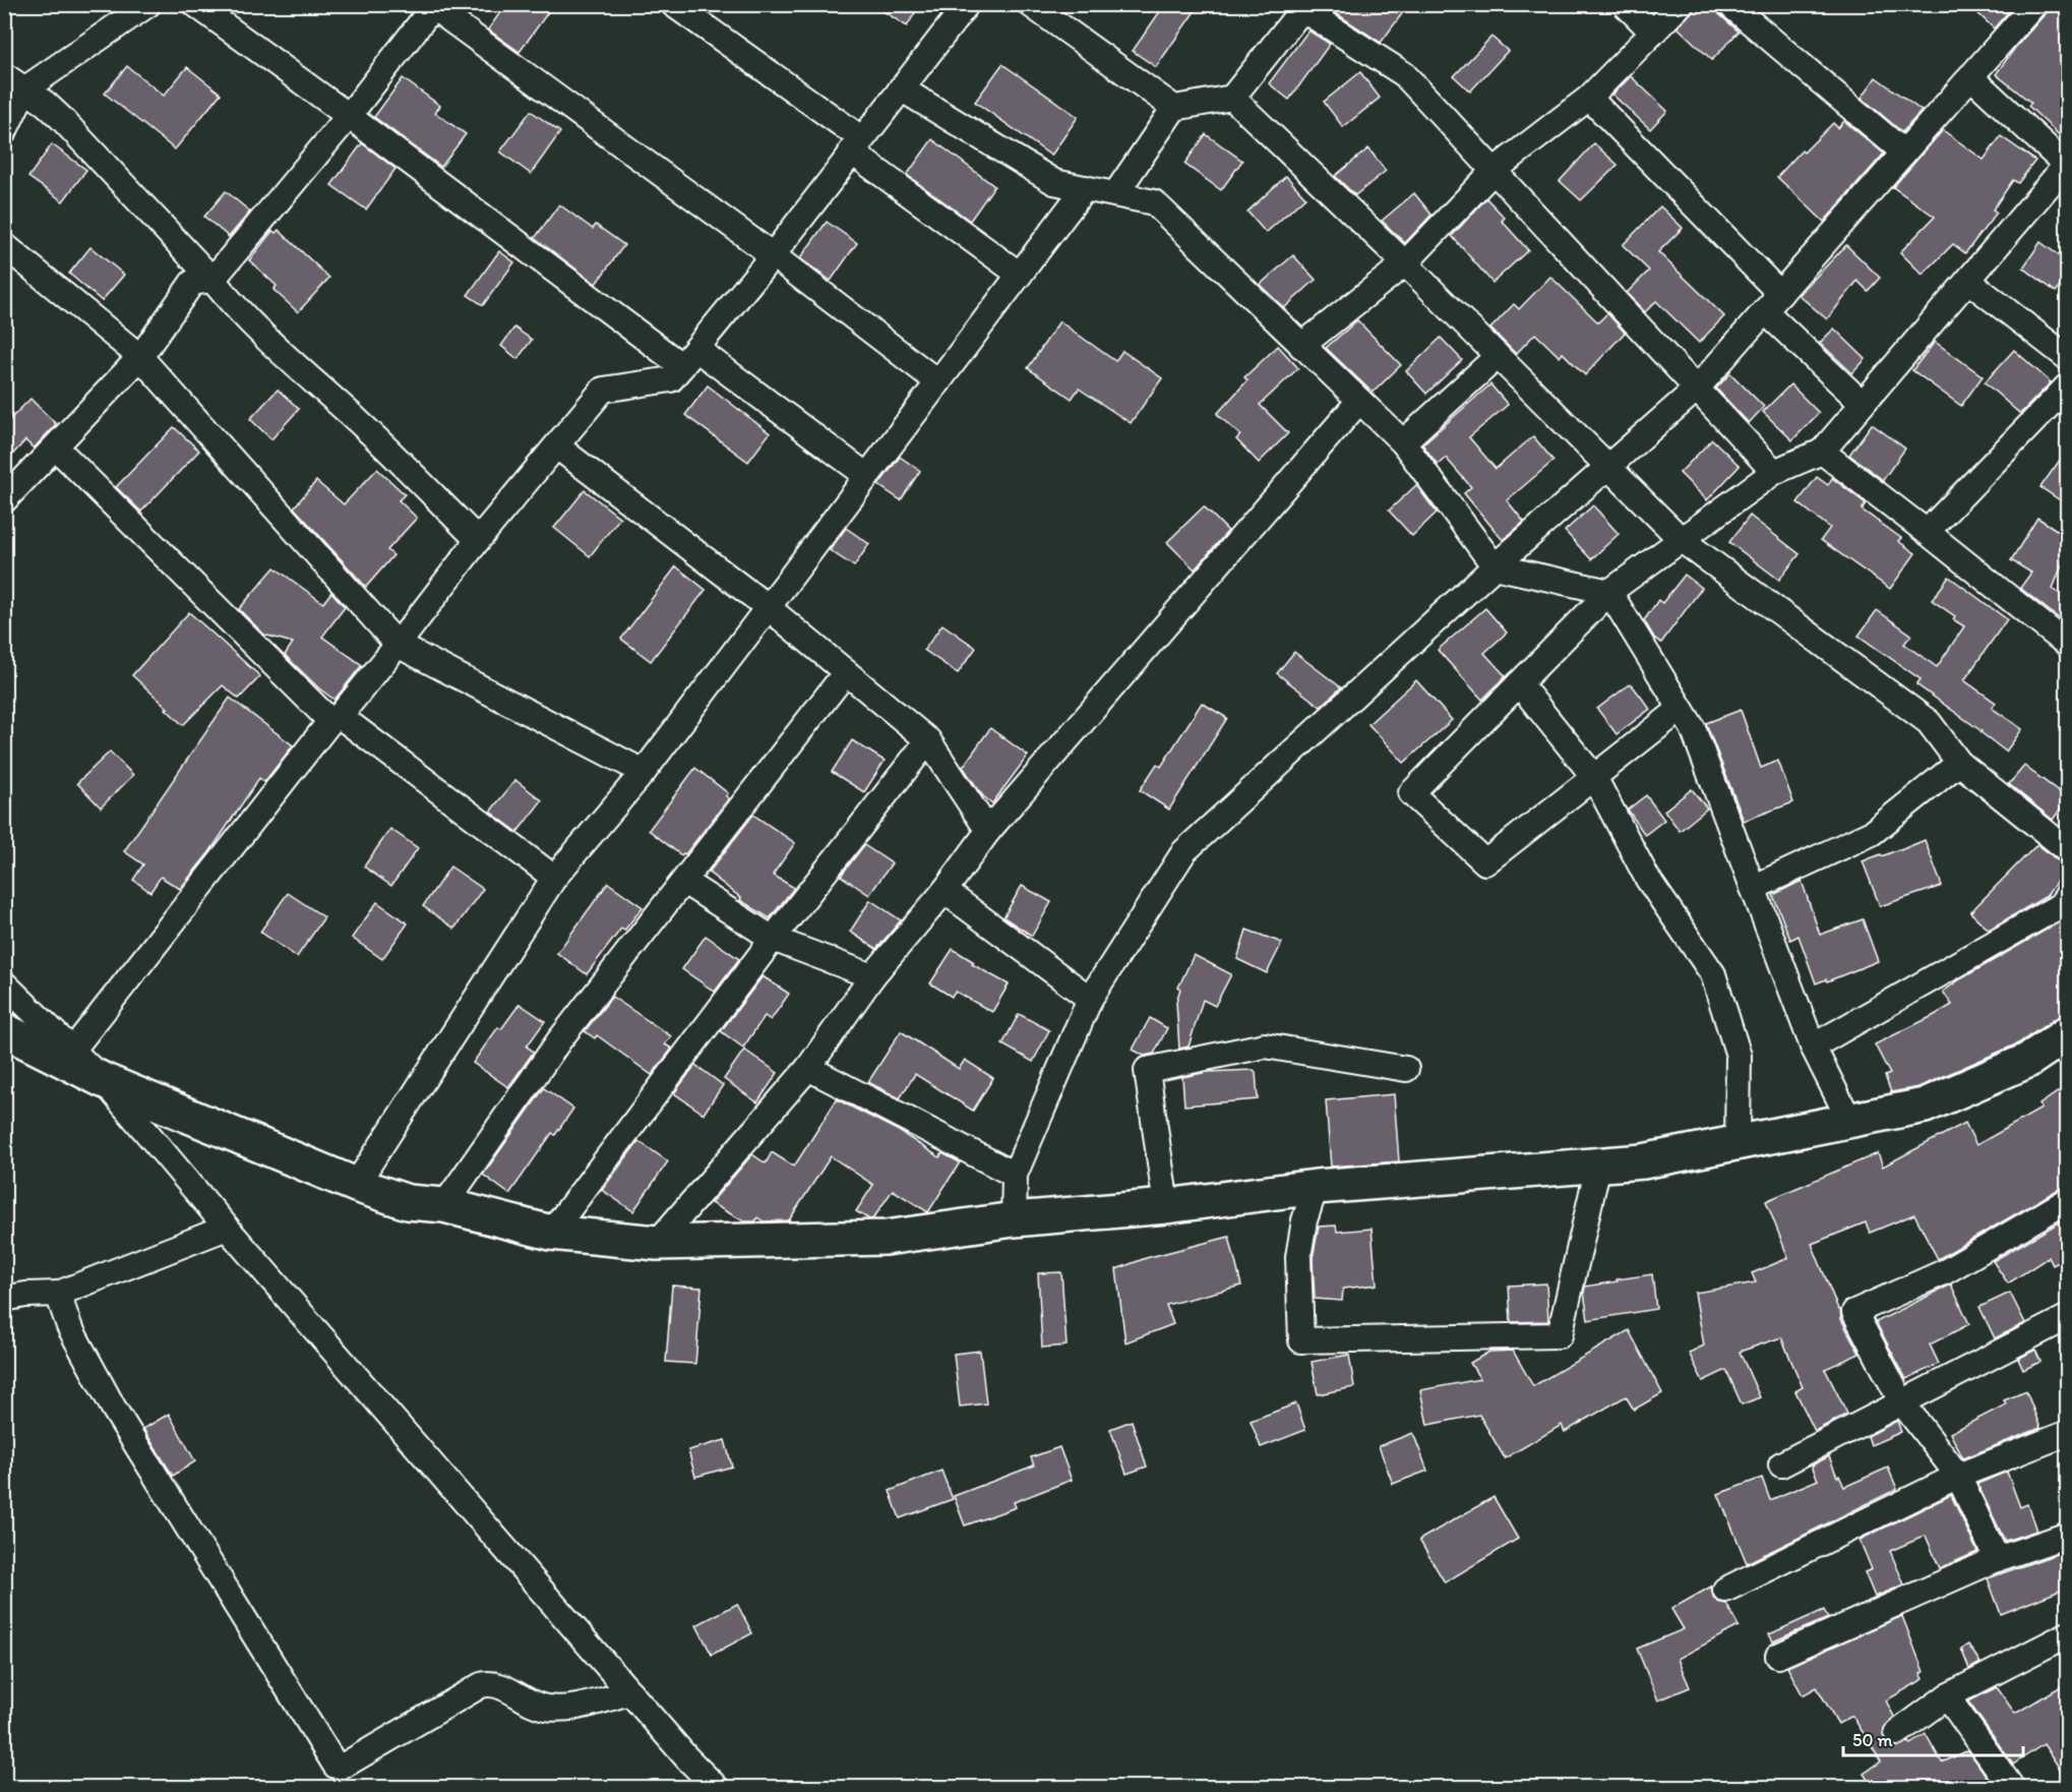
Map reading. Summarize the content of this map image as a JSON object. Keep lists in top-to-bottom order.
{
  "scale_bar": "50 m"
}
